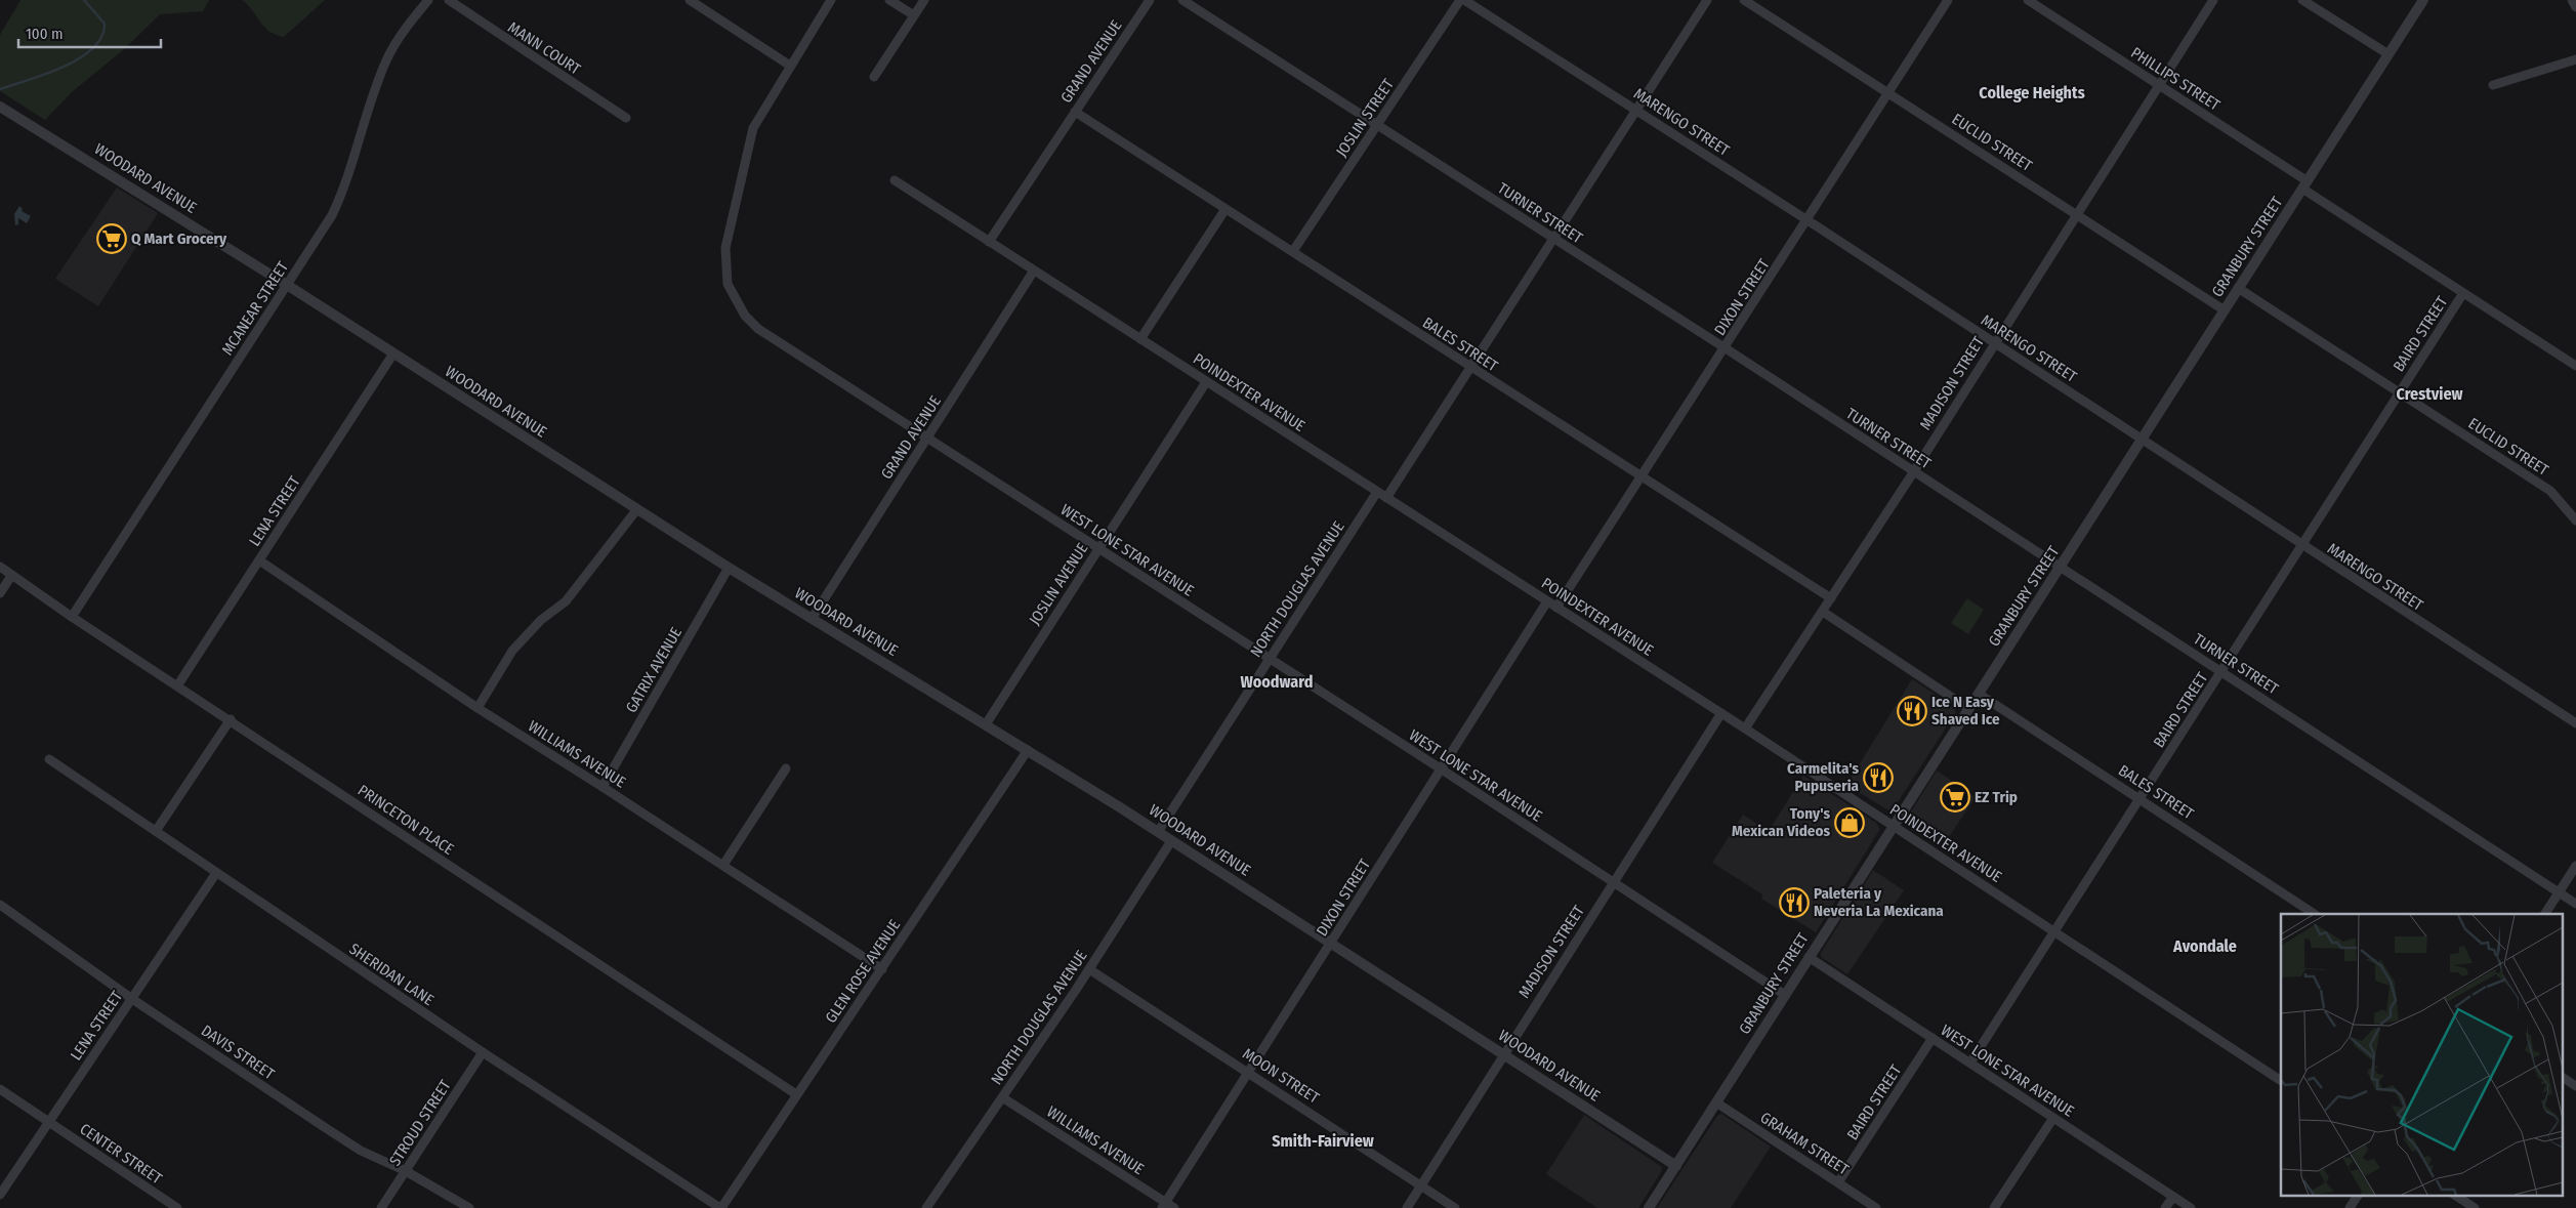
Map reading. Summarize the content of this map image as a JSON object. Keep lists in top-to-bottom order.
{
  "streets": {
    "street": [
      "MANN COURT",
      "GRAND AVENUE",
      "PHILLIPS STREET",
      "JOSLIN STREET",
      "MARENGO STREET",
      "EUCLID STREET",
      "WOODARD AVENUE",
      "TURNER STREET",
      "GRANBURY STREET",
      "DIXON STREET",
      "MCANEAR STREET",
      "BAIRD STREET",
      "BALES STREET",
      "MADISON STREET",
      "POINDEXTER AVENUE",
      "LENA STREET",
      "WEST LONE STAR AVENUE",
      "JOSLIN AVENUE",
      "NORTH DOUGLAS AVENUE",
      "GATRIX AVENUE",
      "WILLIAMS AVENUE",
      "PRINCETON PLACE",
      "GLEN ROSE AVENUE",
      "SHERIDAN LANE",
      "DAVIS STREET",
      "MOON STREET",
      "STROUD STREET",
      "GRAHAM STREET",
      "CENTER STREET"
    ]
  },
  "crossings": [
    ["GRAND AVENUE", "WOODARD AVENUE"],
    ["GRAND AVENUE", "BALES STREET"],
    ["GRAND AVENUE", "POINDEXTER AVENUE"],
    ["GRAND AVENUE", "WEST LONE STAR AVENUE"],
    ["PHILLIPS STREET", "GRANBURY STREET"],
    ["PHILLIPS STREET", "BAIRD STREET"],
    ["PHILLIPS STREET", "MADISON STREET"],
    ["JOSLIN STREET", "TURNER STREET"],
    ["JOSLIN STREET", "BALES STREET"],
    ["MARENGO STREET", "GRANBURY STREET"],
    ["MARENGO STREET", "DIXON STREET"],
    ["MARENGO STREET", "BAIRD STREET"],
    ["MARENGO STREET", "MADISON STREET"],
    ["EUCLID STREET", "GRANBURY STREET"],
    ["EUCLID STREET", "DIXON STREET"],
    ["EUCLID STREET", "BAIRD STREET"],
    ["EUCLID STREET", "MADISON STREET"],
    ["WOODARD AVENUE", "GRANBURY STREET"],
    ["WOODARD AVENUE", "DIXON STREET"],
    ["WOODARD AVENUE", "MCANEAR STREET"],
    ["WOODARD AVENUE", "MADISON STREET"],
    ["WOODARD AVENUE", "LENA STREET"],
    ["WOODARD AVENUE", "JOSLIN AVENUE"],
    ["WOODARD AVENUE", "NORTH DOUGLAS AVENUE"],
    ["WOODARD AVENUE", "GATRIX AVENUE"],
    ["WOODARD AVENUE", "GLEN ROSE AVENUE"],
    ["TURNER STREET", "GRANBURY STREET"],
    ["TURNER STREET", "DIXON STREET"],
    ["TURNER STREET", "BAIRD STREET"],
    ["TURNER STREET", "MADISON STREET"],
    ["GRANBURY STREET", "BALES STREET"],
    ["GRANBURY STREET", "POINDEXTER AVENUE"],
    ["GRANBURY STREET", "WEST LONE STAR AVENUE"],
    ["GRANBURY STREET", "GRAHAM STREET"],
    ["DIXON STREET", "BALES STREET"],
    ["DIXON STREET", "POINDEXTER AVENUE"],
    ["DIXON STREET", "WEST LONE STAR AVENUE"],
    ["DIXON STREET", "WILLIAMS AVENUE"],
    ["DIXON STREET", "MOON STREET"],
    ["MCANEAR STREET", "PRINCETON PLACE"],
    ["BAIRD STREET", "BALES STREET"],
    ["BAIRD STREET", "POINDEXTER AVENUE"],
    ["BAIRD STREET", "WEST LONE STAR AVENUE"],
    ["BAIRD STREET", "GRAHAM STREET"],
    ["BALES STREET", "MADISON STREET"],
    ["MADISON STREET", "POINDEXTER AVENUE"],
    ["MADISON STREET", "WEST LONE STAR AVENUE"],
    ["MADISON STREET", "MOON STREET"],
    ["POINDEXTER AVENUE", "JOSLIN AVENUE"],
    ["POINDEXTER AVENUE", "NORTH DOUGLAS AVENUE"],
    ["LENA STREET", "WILLIAMS AVENUE"],
    ["LENA STREET", "PRINCETON PLACE"],
    ["LENA STREET", "SHERIDAN LANE"],
    ["LENA STREET", "DAVIS STREET"],
    ["LENA STREET", "CENTER STREET"],
    ["WEST LONE STAR AVENUE", "JOSLIN AVENUE"],
    ["WEST LONE STAR AVENUE", "NORTH DOUGLAS AVENUE"],
    ["NORTH DOUGLAS AVENUE", "WILLIAMS AVENUE"],
    ["NORTH DOUGLAS AVENUE", "MOON STREET"],
    ["GATRIX AVENUE", "WILLIAMS AVENUE"],
    ["WILLIAMS AVENUE", "GLEN ROSE AVENUE"],
    ["PRINCETON PLACE", "GLEN ROSE AVENUE"],
    ["GLEN ROSE AVENUE", "SHERIDAN LANE"],
    ["SHERIDAN LANE", "STROUD STREET"],
    ["DAVIS STREET", "STROUD STREET"]
  ],
  "districts": [
    "College Heights",
    "Crestview",
    "Woodward",
    "Avondale",
    "Smith-Fairview"
  ],
  "places": {
    "supermarket": ["Q Mart Grocery", "EZ Trip"],
    "restaurant": ["Ice N Easy Shaved Ice", "Carmelita's Pupuseria", "Paleteria y Neveria La Mexicana"],
    "shop": ["Tony's Mexican Videos"]
  },
  "scale_bar": "100 m"
}
